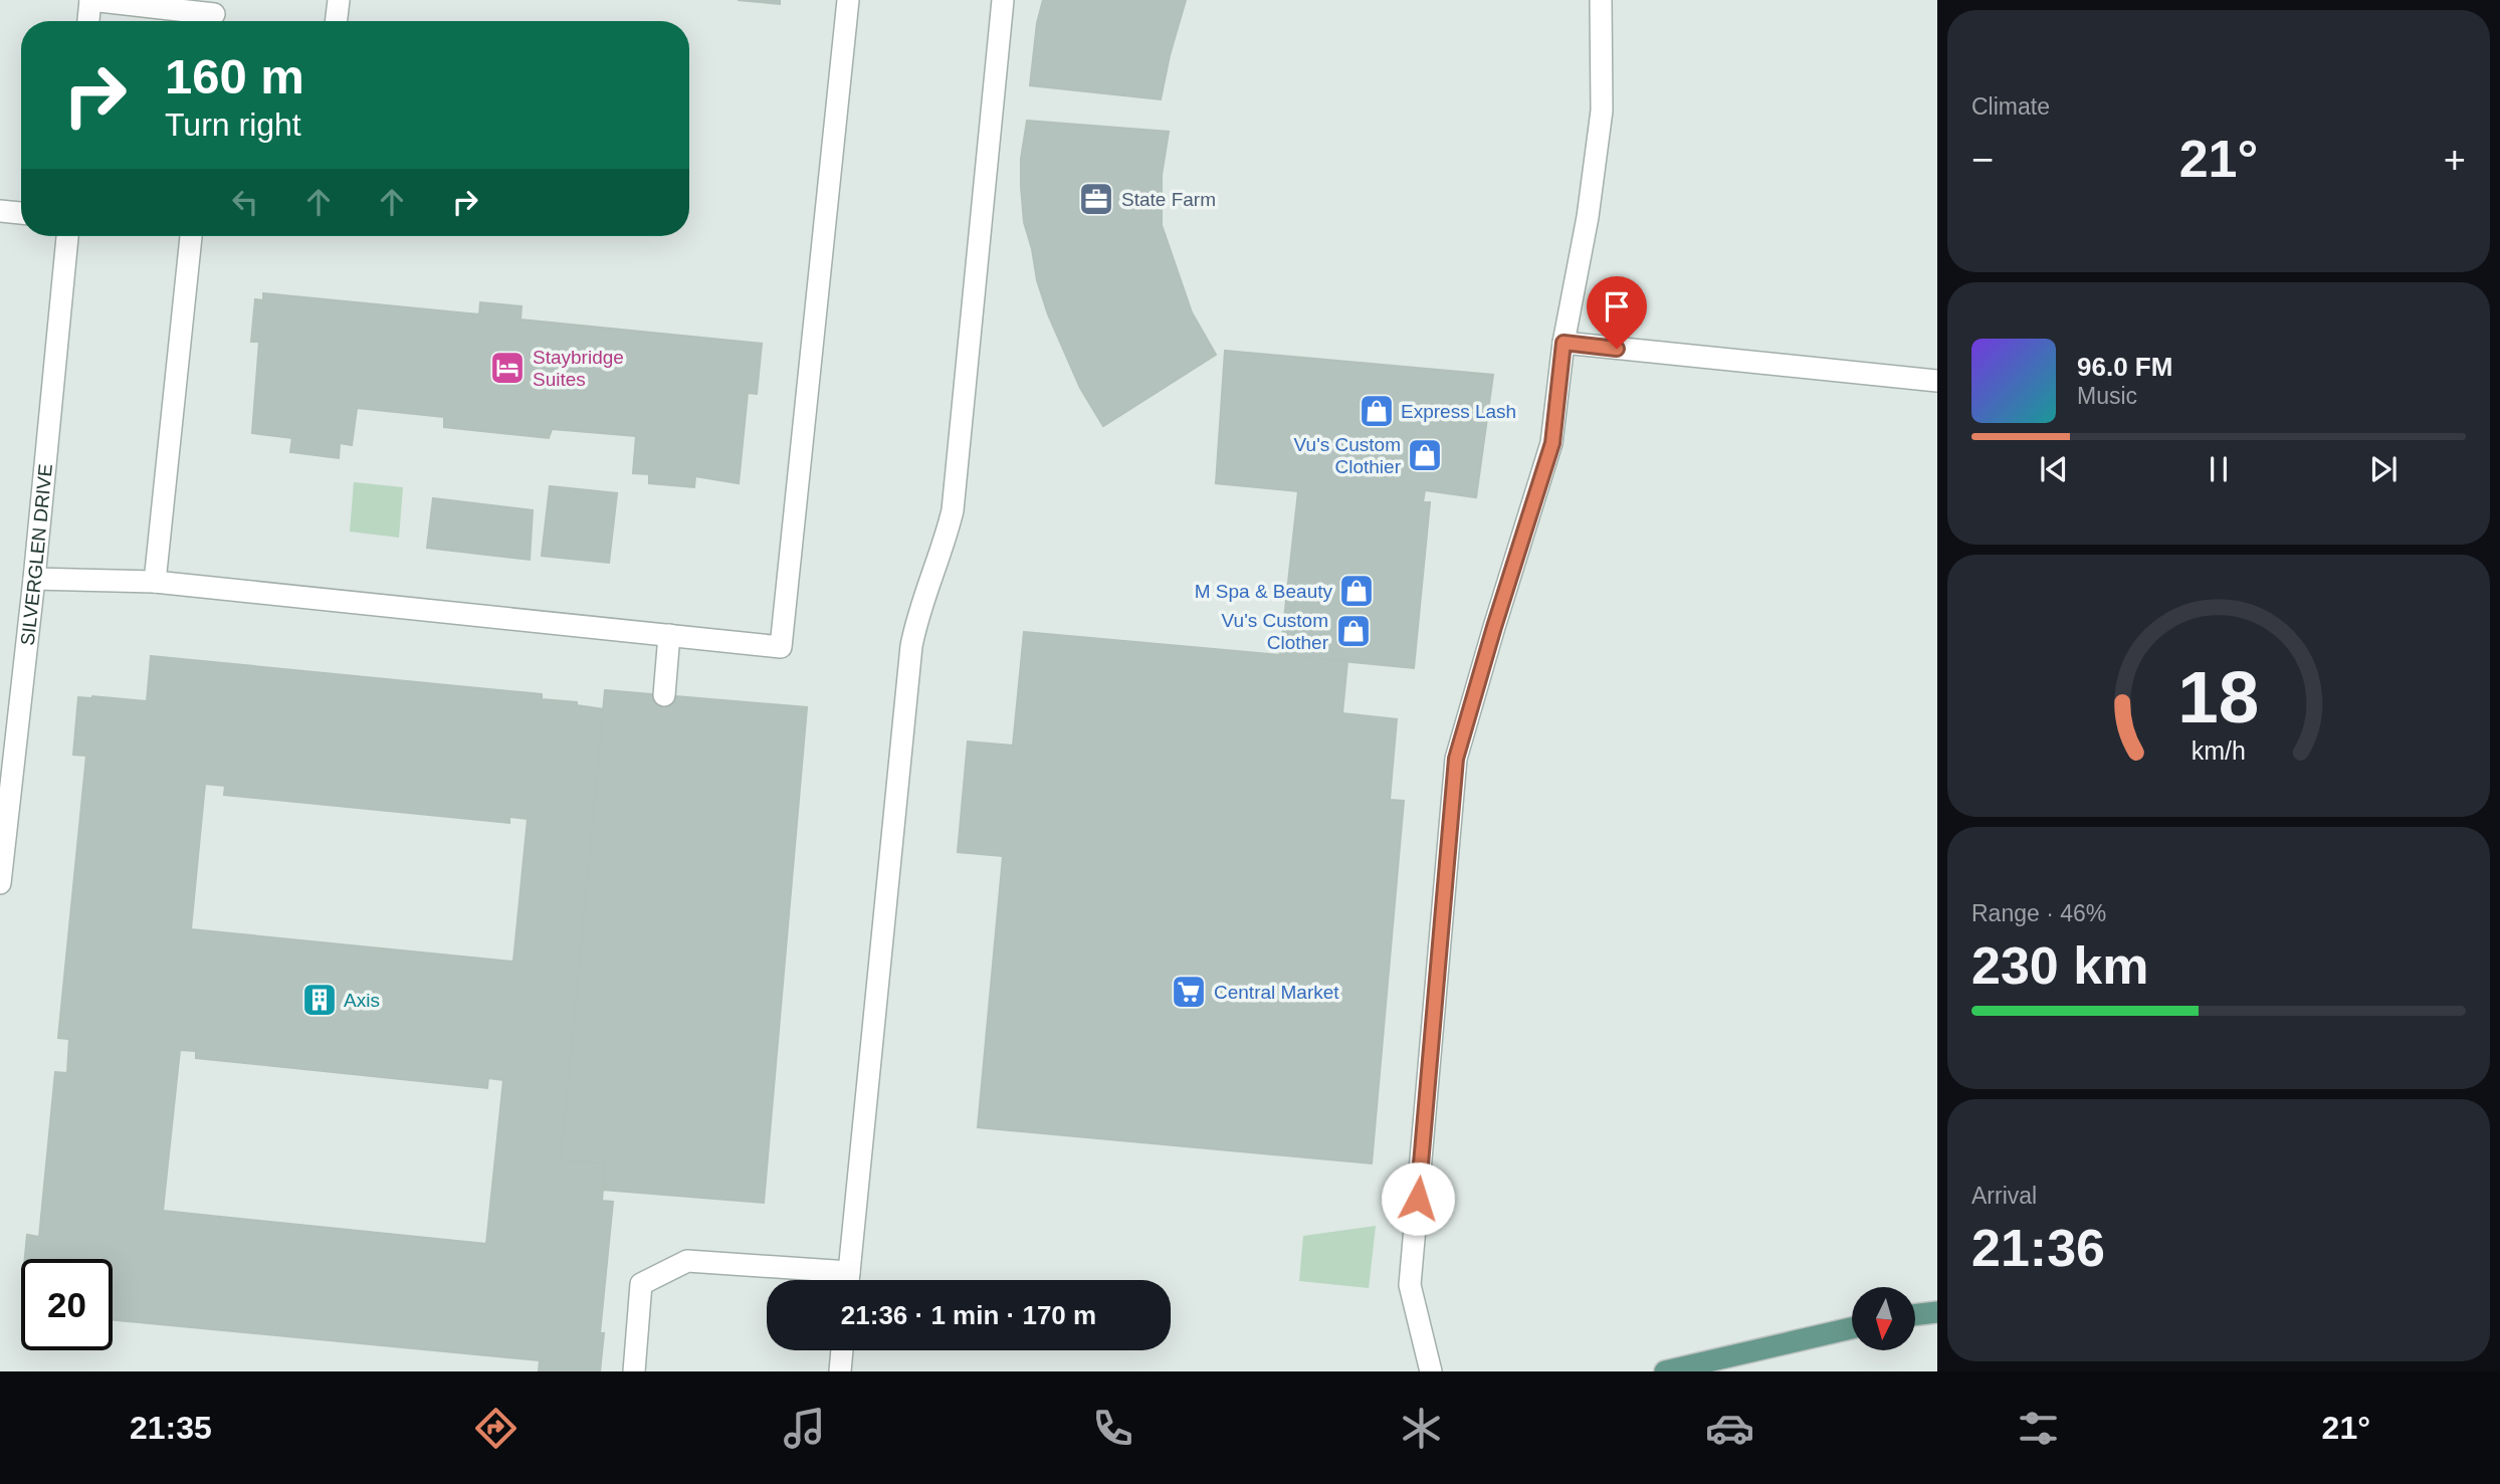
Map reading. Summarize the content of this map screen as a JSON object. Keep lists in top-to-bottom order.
{
  "streets": {
    "street": ["SILVERGLEN DRIVE"]
  },
  "places": {
    "office": ["State Farm"],
    "hotel": ["Staybridge Suites"],
    "shop": [
      "Express Lash",
      "Vu's Custom Clothier",
      "M Spa & Beauty",
      "Vu's Custom Clother"
    ],
    "supermarket": ["Central Market"],
    "building": ["Axis"]
  },
  "north": "bottom",
  "page": {
    "tile": [
      "Climate",
      ["Range · 46%", "230 km"],
      ["Arrival", "21:36"]
    ],
    "turn": ["160 m", "Turn right"],
    "heat": ["−", "21°", "+"],
    "song": ["96.0 FM", "Music"],
    "limit": "20",
    "trip": "21:36 · 1 min · 170 m",
    "tabs": ["21:35", "21°"],
    "gauge": ["18", "km/h"]
  }
}
